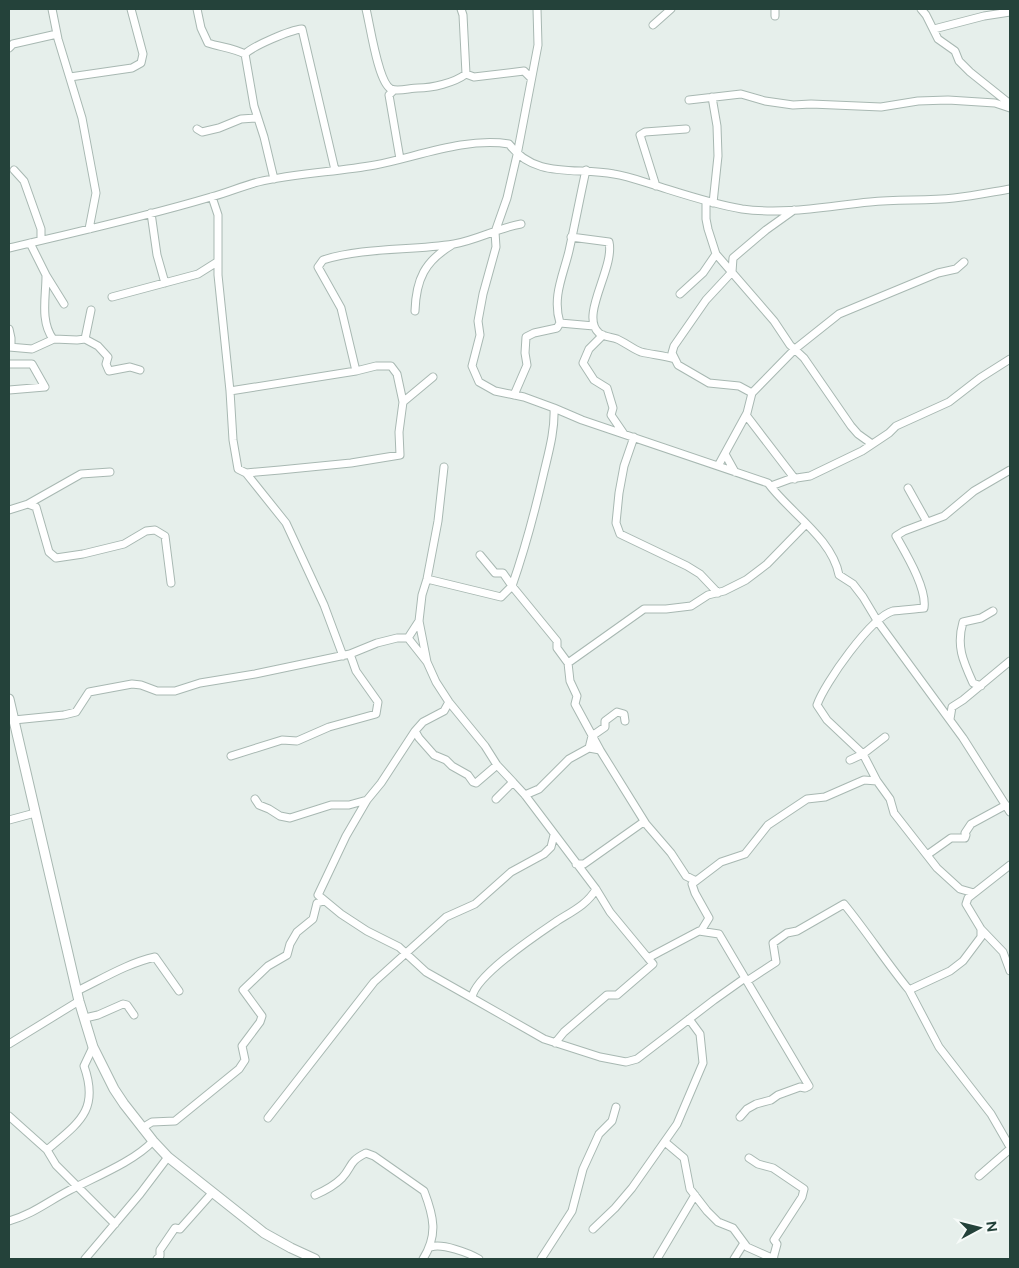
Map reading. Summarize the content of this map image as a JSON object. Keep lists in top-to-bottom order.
{
  "north": "right"
}
